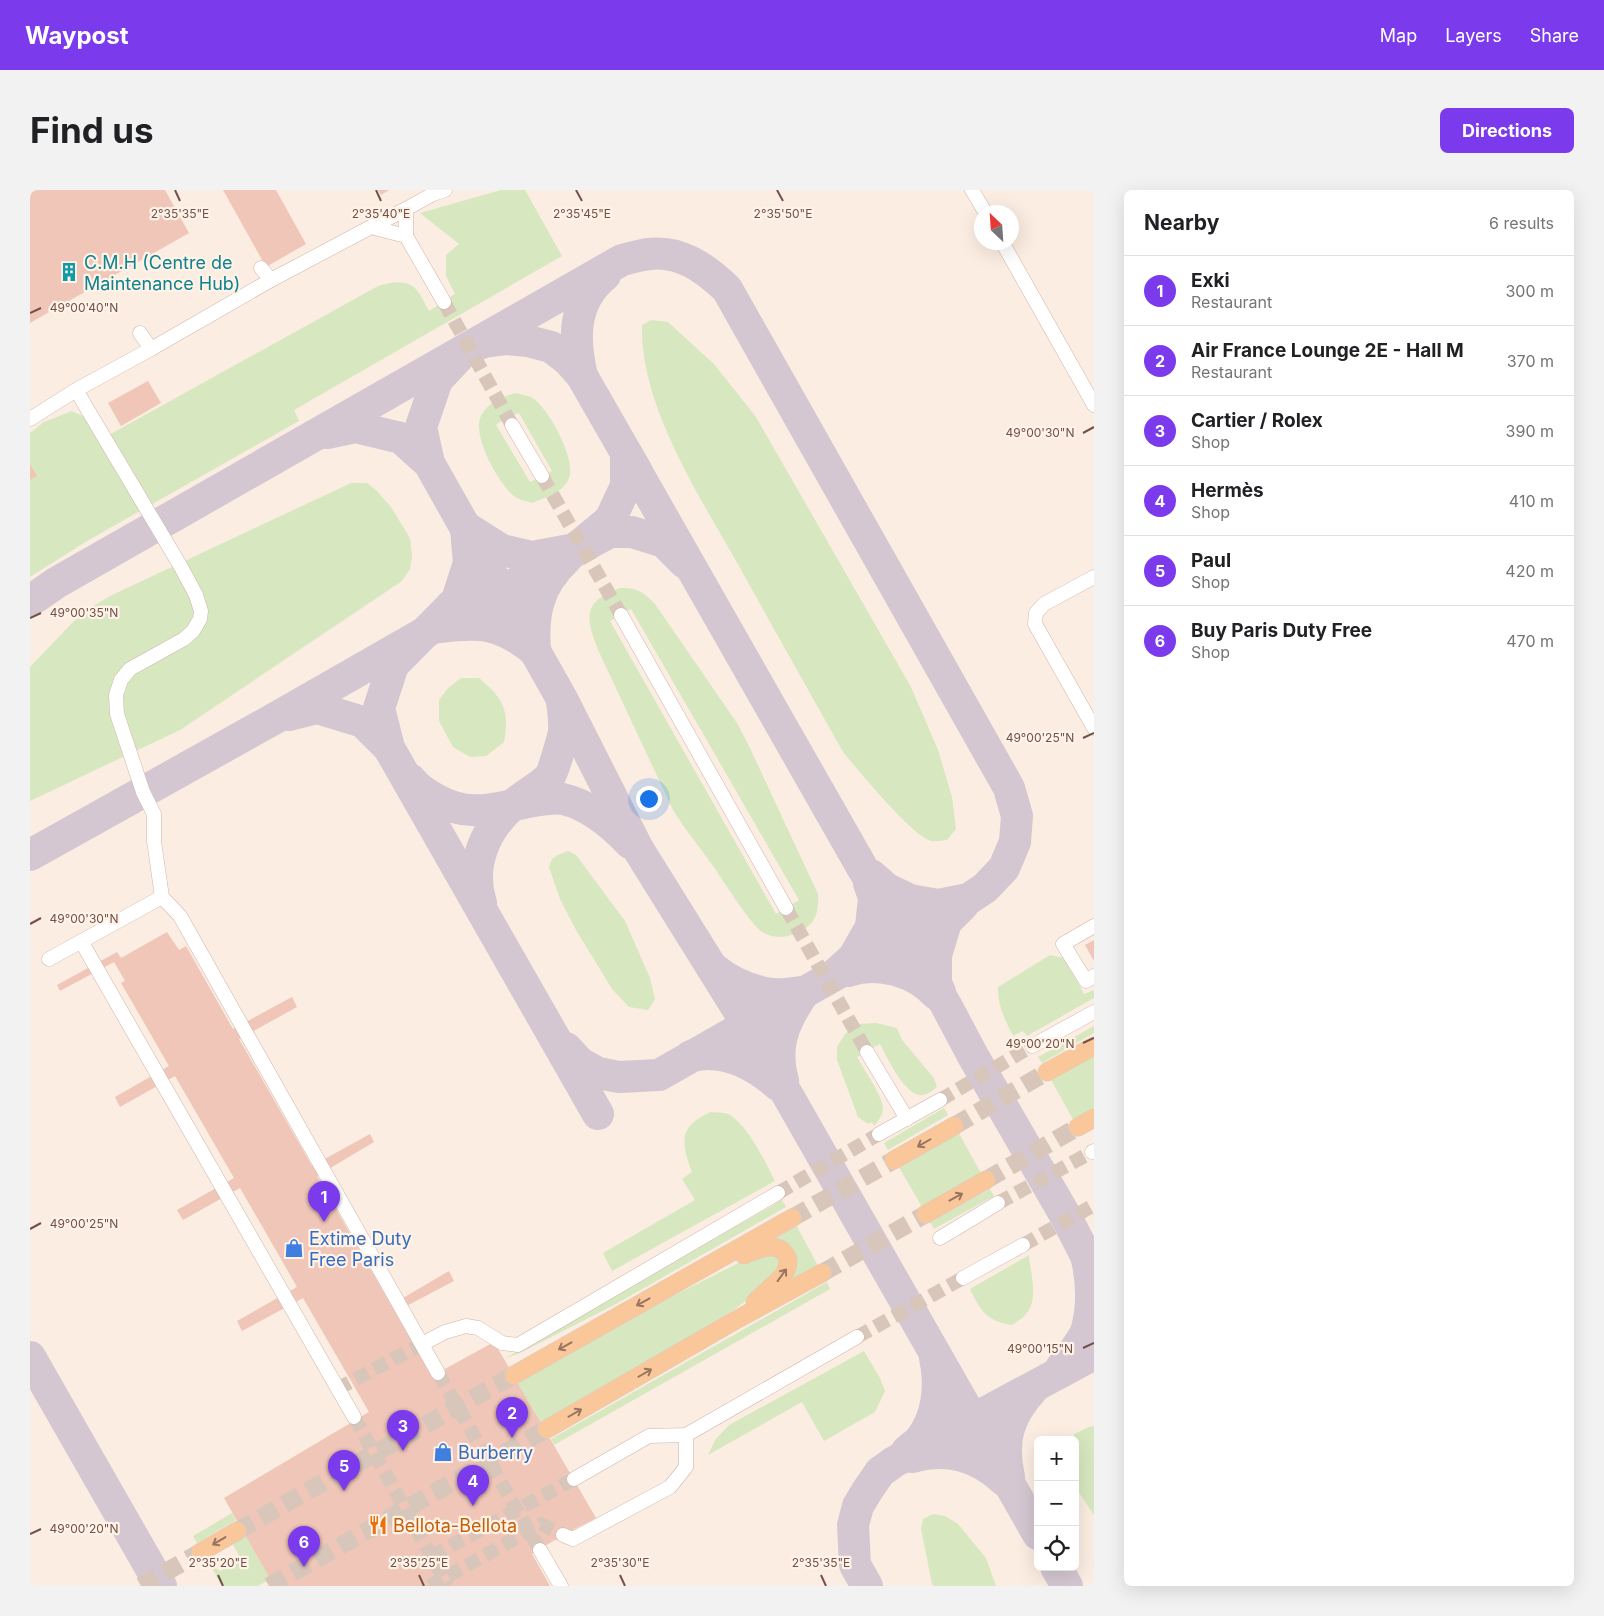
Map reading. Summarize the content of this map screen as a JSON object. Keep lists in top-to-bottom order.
{
  "places": {
    "building": ["C.M.H (Centre de Maintenance Hub)"],
    "shop": ["Extime Duty Free Paris", "Burberry"],
    "restaurant": ["Bellota-Bellota"]
  },
  "north": "top left",
  "page": {
    "header": "Waypost",
    "nav": ["Map", "Layers", "Share"],
    "buttons": "Directions",
    "title": "Find us",
    "heading": ["Nearby", "6 results"],
    "list": [
      {
        "mark": "1",
        "name": "Exki",
        "note": "Restaurant",
        "value": "300 m"
      },
      {
        "mark": "2",
        "name": "Air France Lounge 2E - Hall M",
        "note": "Restaurant",
        "value": "370 m"
      },
      {
        "mark": "3",
        "name": "Cartier / Rolex",
        "note": "Shop",
        "value": "390 m"
      },
      {
        "mark": "4",
        "name": "Hermès",
        "note": "Shop",
        "value": "410 m"
      },
      {
        "mark": "5",
        "name": "Paul",
        "note": "Shop",
        "value": "420 m"
      },
      {
        "mark": "6",
        "name": "Buy Paris Duty Free",
        "note": "Shop",
        "value": "470 m"
      }
    ],
    "pins": [
      "1",
      "2",
      "3",
      "5",
      "4",
      "6"
    ],
    "map_buttons": ["+", "−"]
  },
  "coordinates": [
    "2°35'35\"E",
    "2°35'40\"E",
    "2°35'45\"E",
    "2°35'50\"E",
    "49°00'40\"N",
    "49°00'30\"N",
    "49°00'35\"N",
    "49°00'25\"N",
    "49°00'20\"N",
    "49°00'15\"N",
    "2°35'20\"E",
    "2°35'25\"E",
    "2°35'30\"E"
  ]
}
